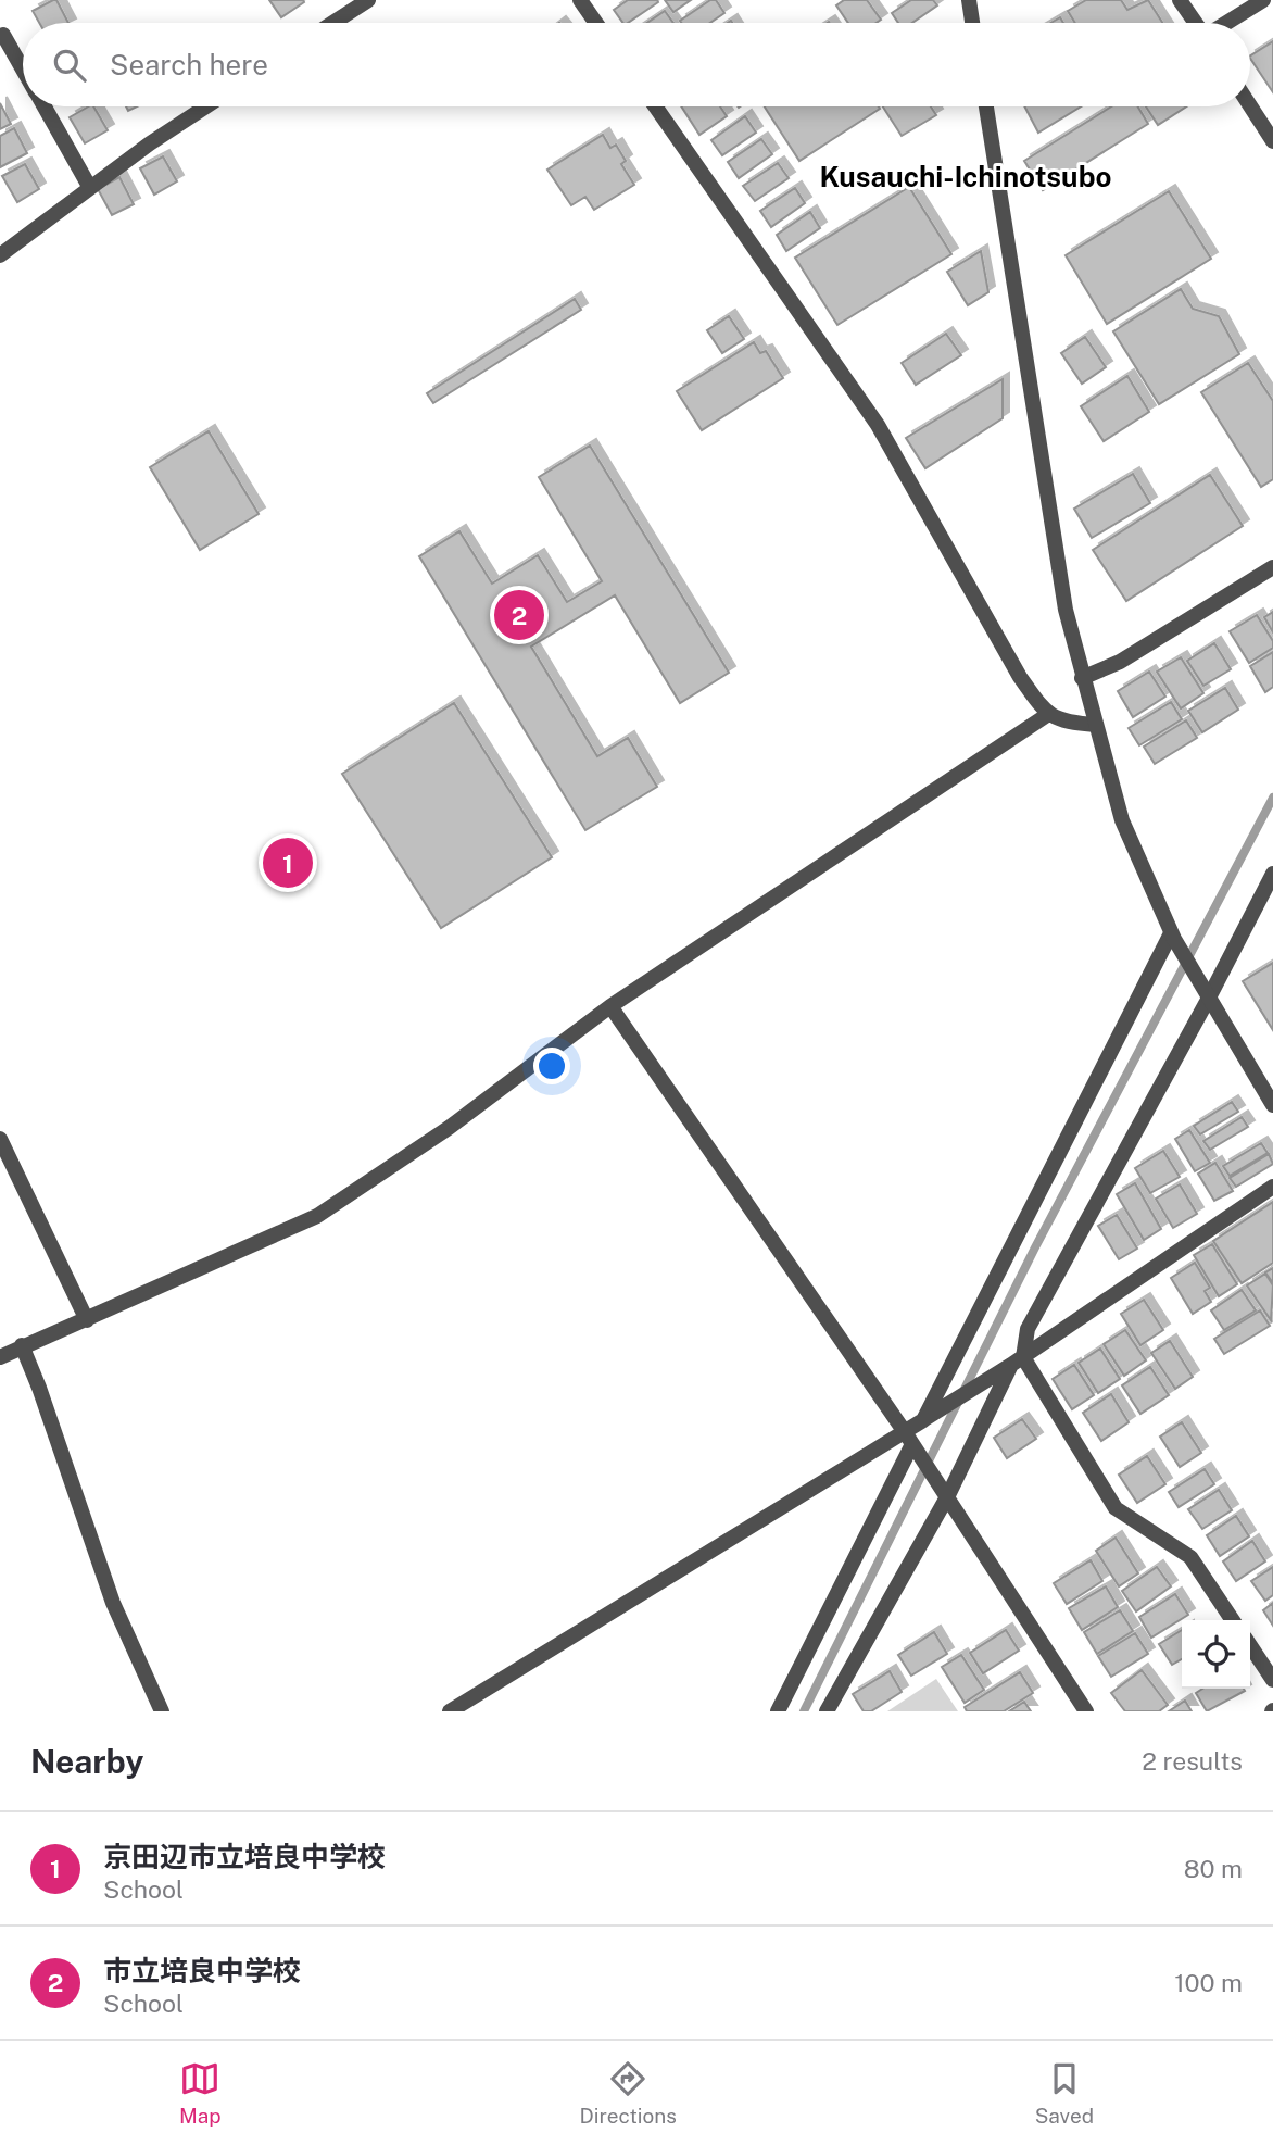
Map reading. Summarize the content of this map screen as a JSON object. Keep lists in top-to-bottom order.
{
  "districts": ["Kusauchi-Ichinotsubo"],
  "page": {
    "search": "Search here",
    "pins": ["2", "1"],
    "heading": ["Nearby", "2 results"],
    "list": [
      {
        "mark": "1",
        "name": "京田辺市立培良中学校",
        "note": "School",
        "value": "80 m"
      },
      {
        "mark": "2",
        "name": "市立培良中学校",
        "note": "School",
        "value": "100 m"
      }
    ],
    "nav": ["Map", "Directions", "Saved"]
  }
}
